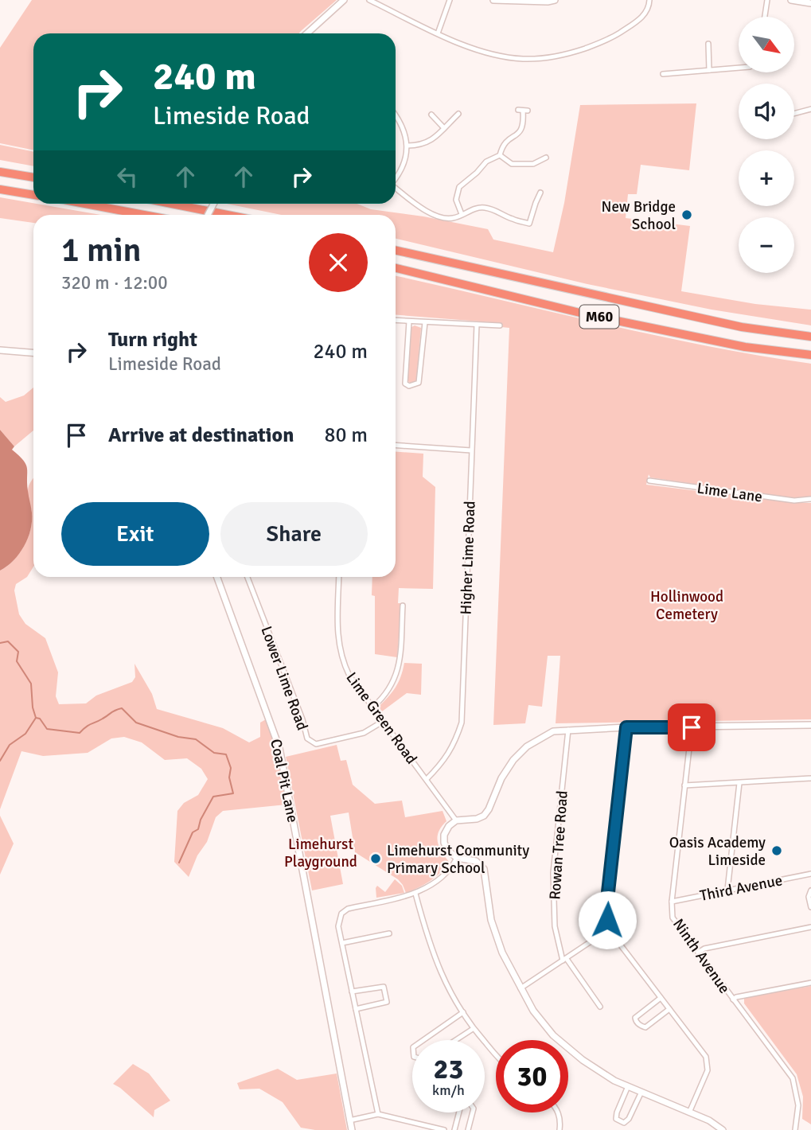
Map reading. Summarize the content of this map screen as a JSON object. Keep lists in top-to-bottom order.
{
  "streets": {
    "highway": ["M60"],
    "street": [
      "Lime Lane",
      "Higher Lime Road",
      "Lower Lime Road",
      "Lime Green Road",
      "Coal Pit Lane",
      "Rowan Tree Road",
      "Third Avenue",
      "Ninth Avenue"
    ]
  },
  "crossings": [
    ["Higher Lime Road", "Lime Green Road"],
    ["Lower Lime Road", "Lime Green Road"],
    ["Third Avenue", "Ninth Avenue"]
  ],
  "parks": ["Hollinwood Cemetery", "Limehurst Playground"],
  "places": ["New Bridge School", "Oasis Academy Limeside", "Limehurst Community Primary School"],
  "north": "bottom right",
  "page": {
    "map_buttons": ["+", "−"],
    "turn": ["240 m", "Limeside Road"],
    "heading": ["1 min", "320 m · 12:00"],
    "list": [
      {
        "name": "Turn right",
        "note": "Limeside Road",
        "value": "240 m"
      },
      {
        "name": "Arrive at destination",
        "value": "80 m"
      }
    ],
    "buttons": ["Exit", "Share"],
    "speed": "23 km/h",
    "limit": "30"
  }
}
